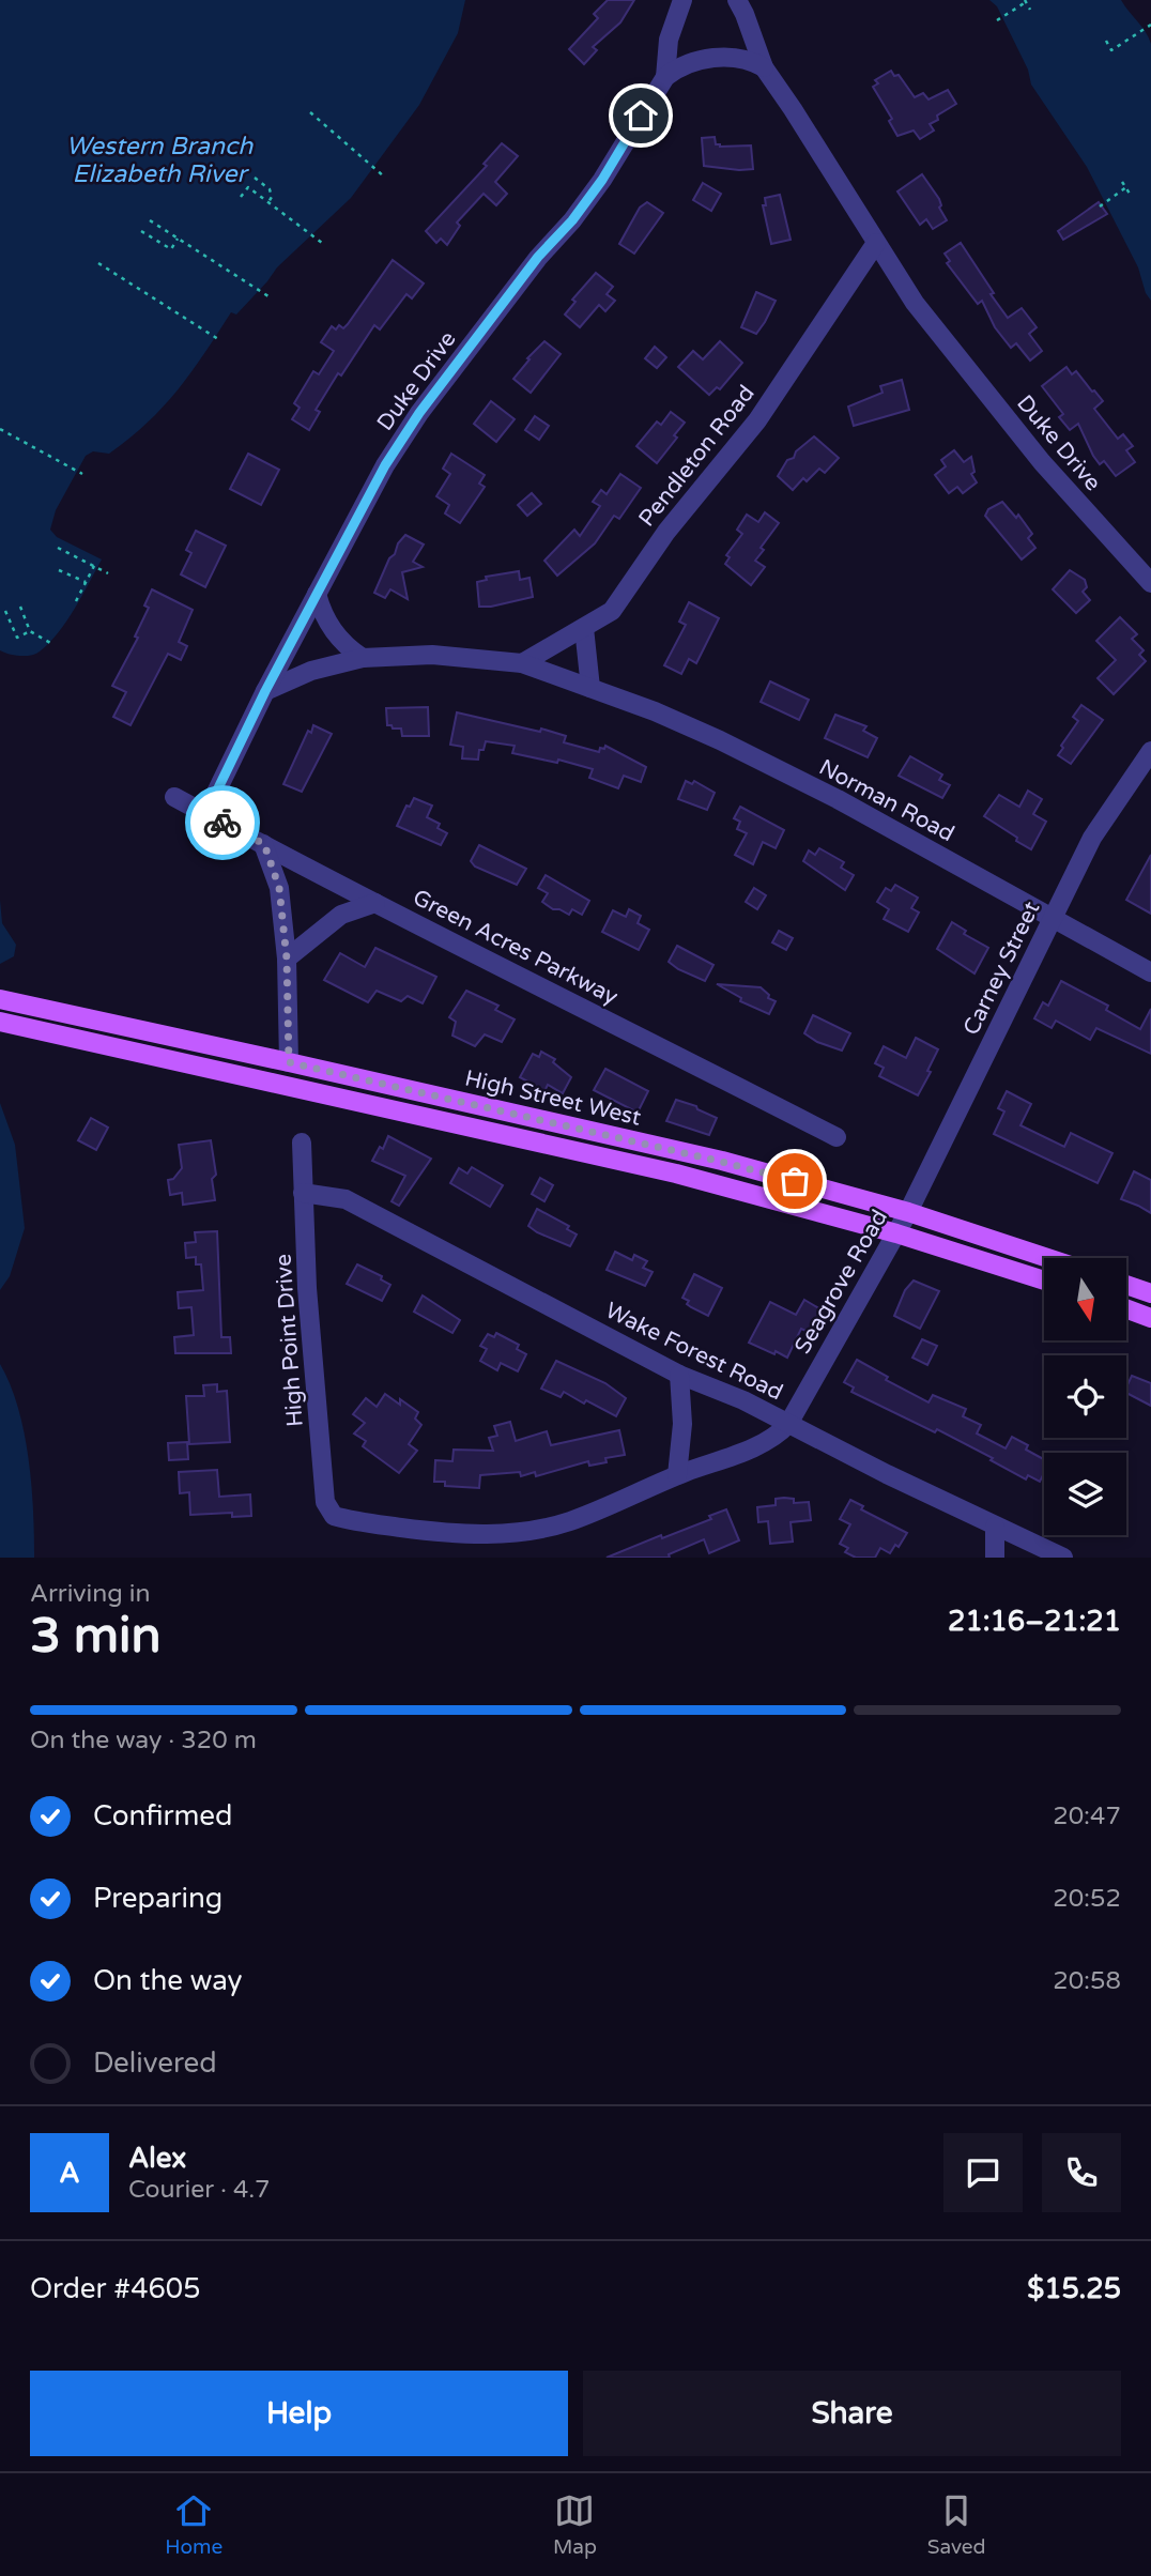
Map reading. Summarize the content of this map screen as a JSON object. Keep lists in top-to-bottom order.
{
  "streets": {
    "main road": ["High Street West"],
    "street": [
      "Duke Drive",
      "Pendleton Road",
      "Norman Road",
      "Green Acres Parkway",
      "Carney Street",
      "Seagrove Road",
      "High Point Drive",
      "Wake Forest Road"
    ]
  },
  "crossings": [
    ["Duke Drive", "Pendleton Road"],
    ["Duke Drive", "Norman Road"],
    ["Duke Drive", "Green Acres Parkway"],
    ["Pendleton Road", "Norman Road"],
    ["Norman Road", "Carney Street"],
    ["Carney Street", "High Street West"],
    ["Carney Street", "Seagrove Road"],
    ["High Street West", "Seagrove Road"],
    ["Seagrove Road", "High Point Drive"],
    ["Seagrove Road", "Wake Forest Road"],
    ["High Point Drive", "Wake Forest Road"]
  ],
  "water": ["Western Branch Elizabeth River"],
  "north": "bottom",
  "page": {
    "heading": ["3 min", "Arriving in", "21:16–21:21"],
    "panel": [
      "Alex",
      "Courier · 4.7",
      "Order #4605",
      "$15.25"
    ],
    "bar": "On the way · 320 m",
    "list": [
      ["Confirmed", "20:47"],
      ["Preparing", "20:52"],
      ["On the way", "20:58"],
      "Delivered"
    ],
    "round": "A",
    "buttons": ["Help", "Share"],
    "tabs": ["Home", "Map", "Saved"]
  }
}
